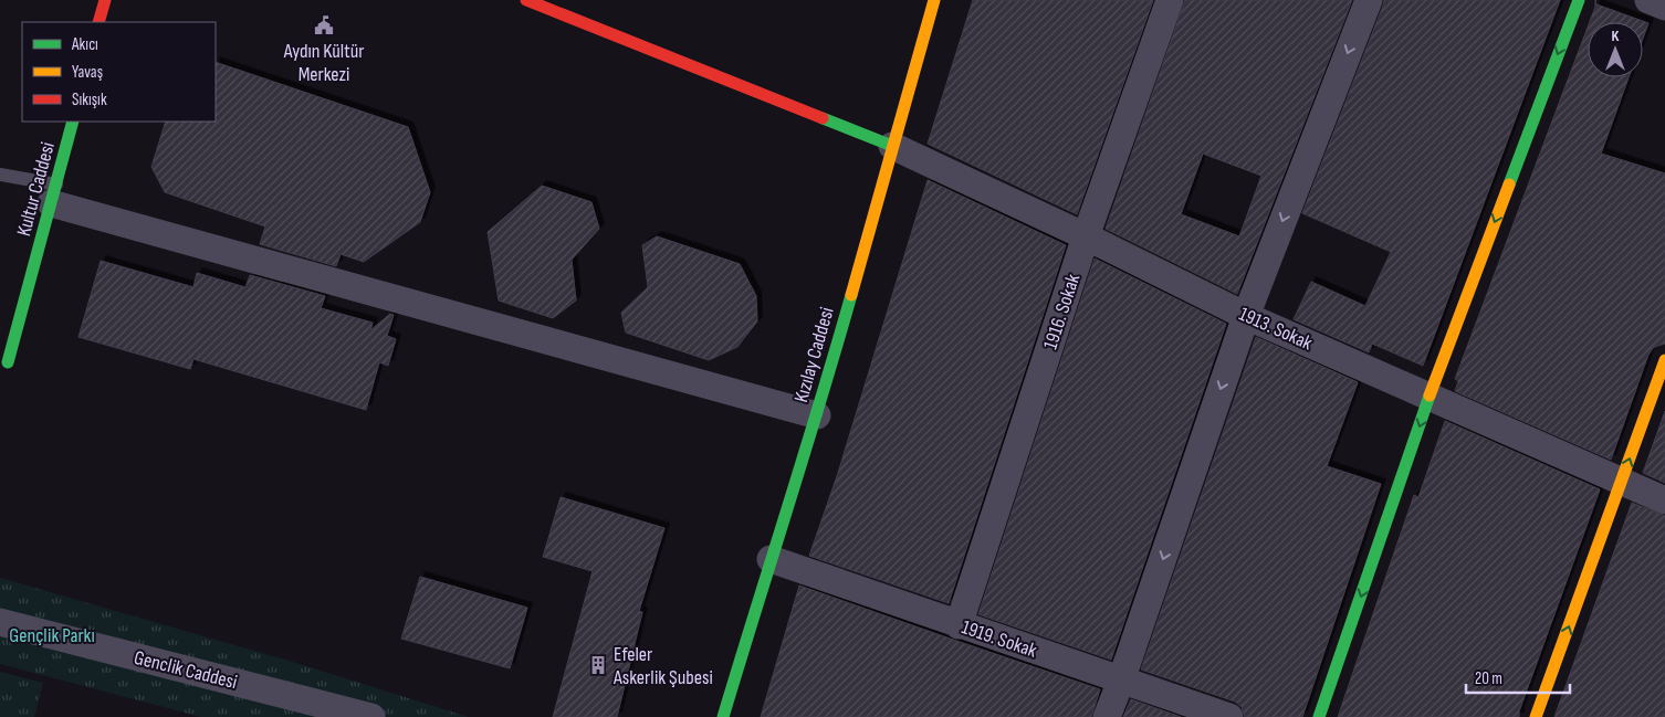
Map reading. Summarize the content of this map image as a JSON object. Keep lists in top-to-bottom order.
{
  "streets": {
    "street": [
      "Kultur Caddesi",
      "1916. Sokak",
      "1913. Sokak",
      "Kızılay Caddesi",
      "1919. Sokak",
      "Genclik Caddesi"
    ]
  },
  "crossings": [
    ["1916. Sokak", "1913. Sokak"],
    ["1916. Sokak", "1919. Sokak"],
    ["1913. Sokak", "Kızılay Caddesi"],
    ["Kızılay Caddesi", "1919. Sokak"]
  ],
  "parks": ["Gençlik Parkı"],
  "places": {
    "public building": ["Aydın Kültür Merkezi"],
    "building": ["Efeler Askerlik Şubesi"]
  },
  "legend": ["Akıcı", "Yavaş", "Sıkışık"],
  "scale_bar": "20 m",
  "north": "top"
}
